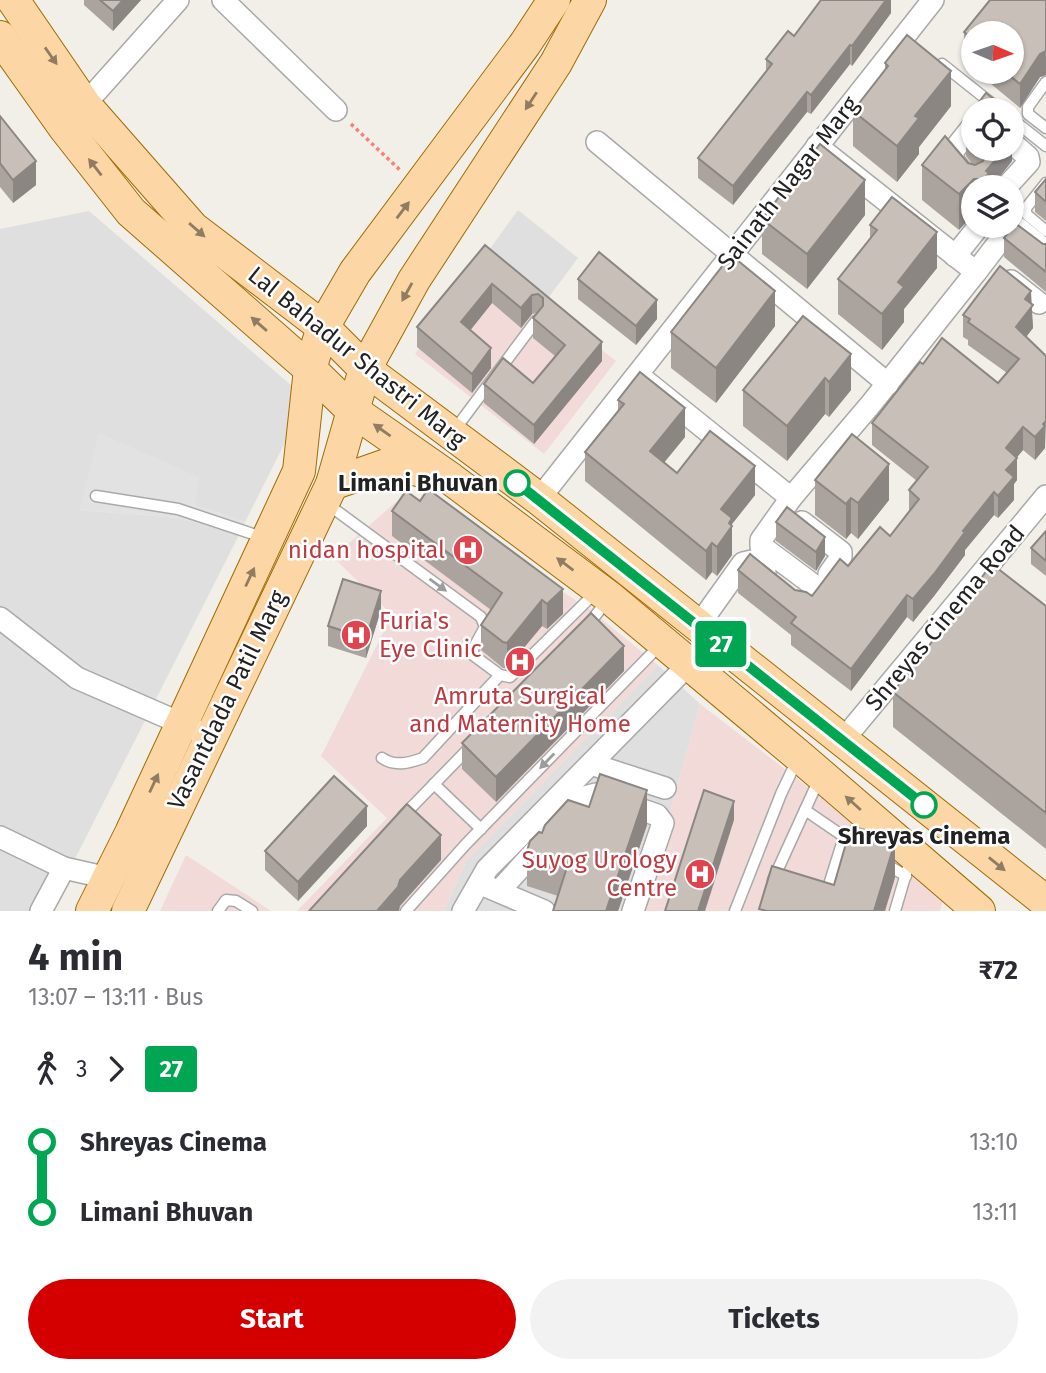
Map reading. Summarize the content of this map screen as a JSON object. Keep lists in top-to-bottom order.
{
  "streets": {
    "main road": ["Lal Bahadur Shastri Marg", "Vasantdada Patil Marg"],
    "street": ["Sainath Nagar Marg", "Shreyas Cinema Road"]
  },
  "crossings": [
    ["Sainath Nagar Marg", "Lal Bahadur Shastri Marg"],
    ["Lal Bahadur Shastri Marg", "Shreyas Cinema Road"],
    ["Lal Bahadur Shastri Marg", "Vasantdada Patil Marg"]
  ],
  "places": {
    "other": ["Limani Bhuvan", "Shreyas Cinema"],
    "hospital": [
      "nidan hospital",
      "Furia's Eye Clinic",
      "Amruta Surgical and Maternity Home",
      "Suyog Urology Centre"
    ]
  },
  "lines": ["bus line 27"],
  "north": "right",
  "page": {
    "on_map": "27",
    "heading": ["4 min", "13:07 – 13:11 · Bus", "₹72"],
    "legs": ["3", "27"],
    "list": [
      {
        "name": "Shreyas Cinema",
        "value": "13:10"
      },
      {
        "name": "Limani Bhuvan",
        "value": "13:11"
      }
    ],
    "buttons": ["Start", "Tickets"]
  }
}
